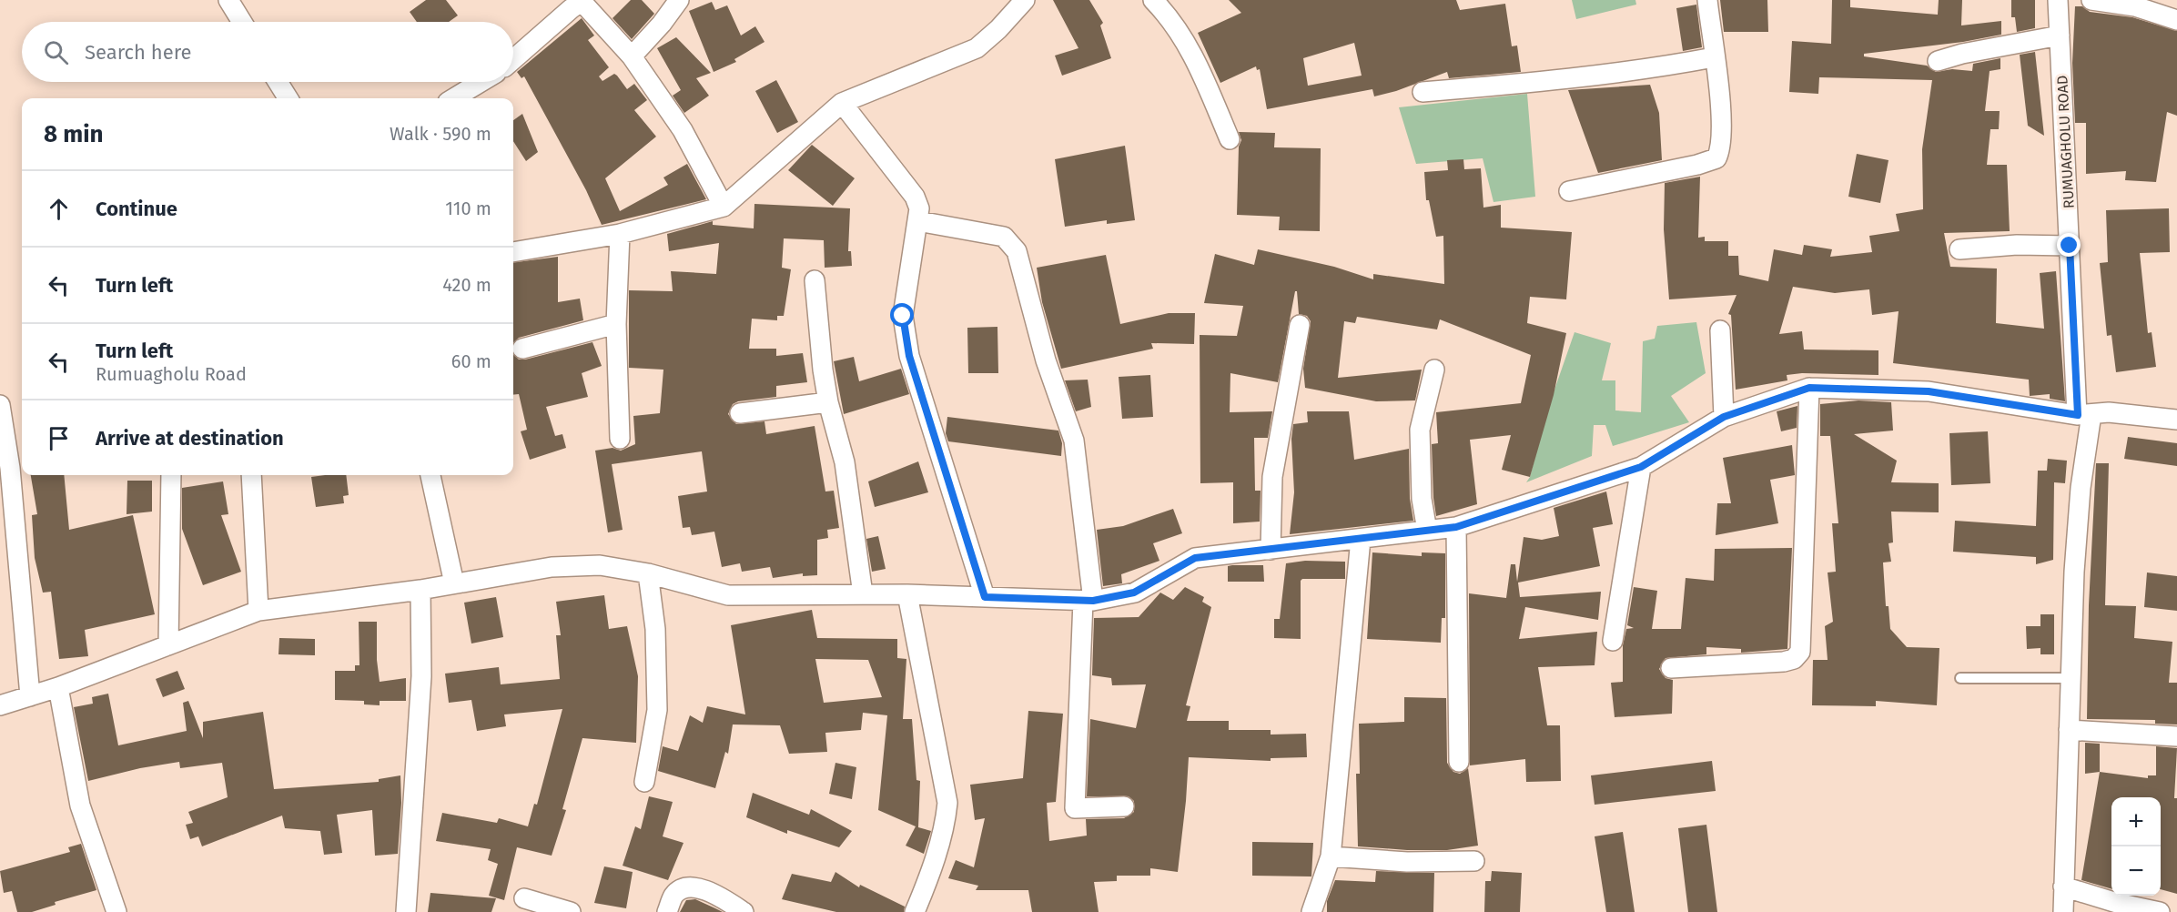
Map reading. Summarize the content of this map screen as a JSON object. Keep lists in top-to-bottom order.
{
  "streets": {
    "street": ["RUMUAGHOLU ROAD"]
  },
  "page": {
    "search": "Search here",
    "heading": ["8 min", "Walk · 590 m"],
    "list": [
      ["Continue", "110 m"],
      ["Turn left", "420 m"],
      ["Turn left", "Rumuagholu Road", "60 m"],
      "Arrive at destination"
    ],
    "map_buttons": ["+", "−"]
  }
}
